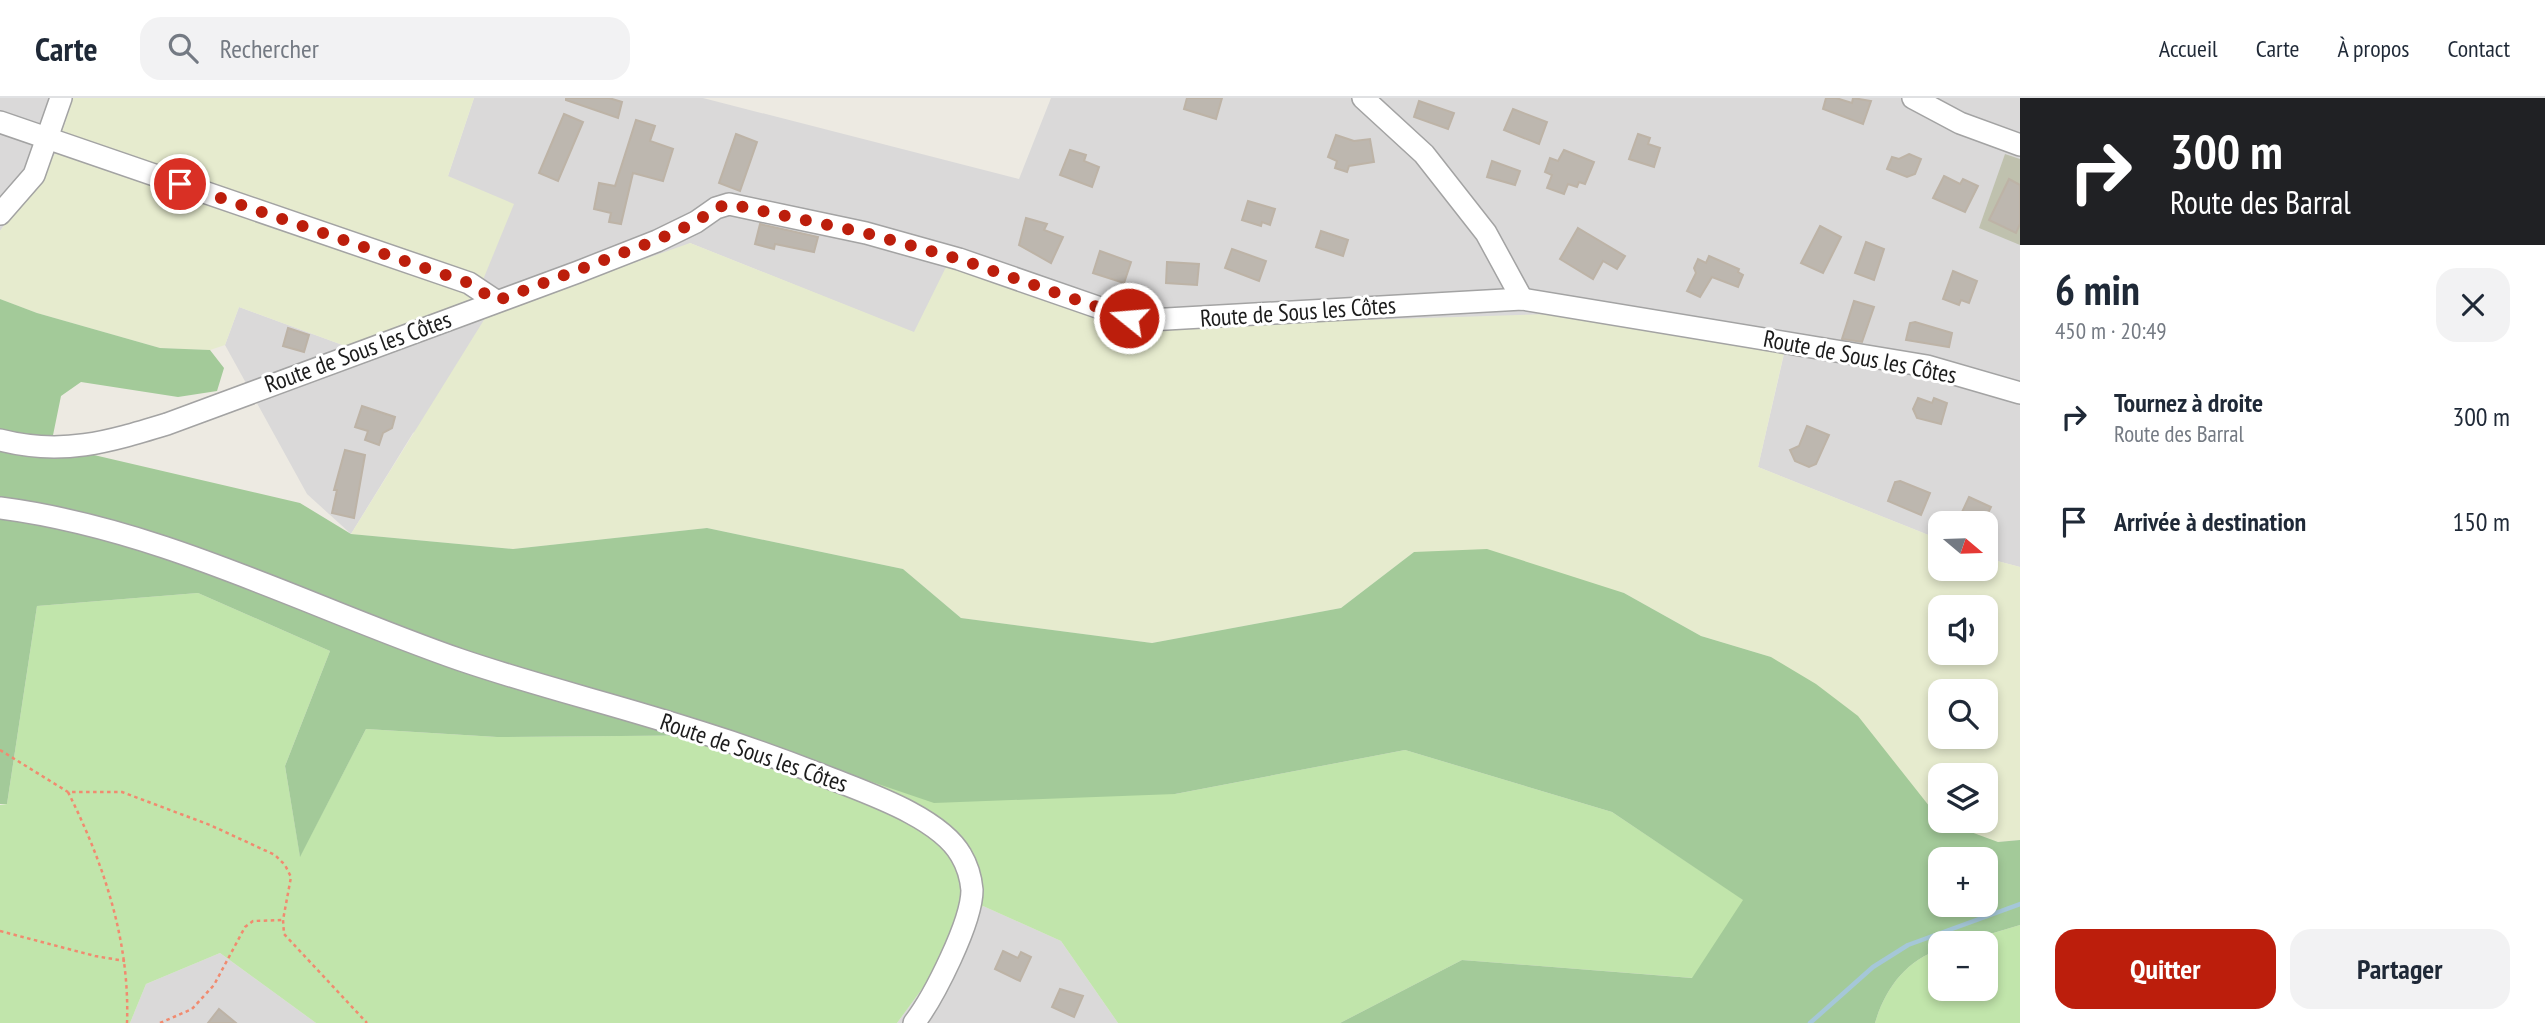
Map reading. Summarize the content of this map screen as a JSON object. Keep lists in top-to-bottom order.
{
  "streets": {
    "street": ["Route de Sous les Côtes"]
  },
  "north": "right",
  "page": {
    "header": "Carte",
    "search": "Rechercher",
    "nav": [
      "Accueil",
      "Carte",
      "À propos",
      "Contact"
    ],
    "turn": ["300 m", "Route des Barral"],
    "heading": ["6 min", "450 m · 20:49"],
    "list": [
      {
        "name": "Tournez à droite",
        "note": "Route des Barral",
        "value": "300 m"
      },
      {
        "name": "Arrivée à destination",
        "value": "150 m"
      }
    ],
    "map_buttons": ["+", "−"],
    "buttons": ["Quitter", "Partager"]
  }
}
